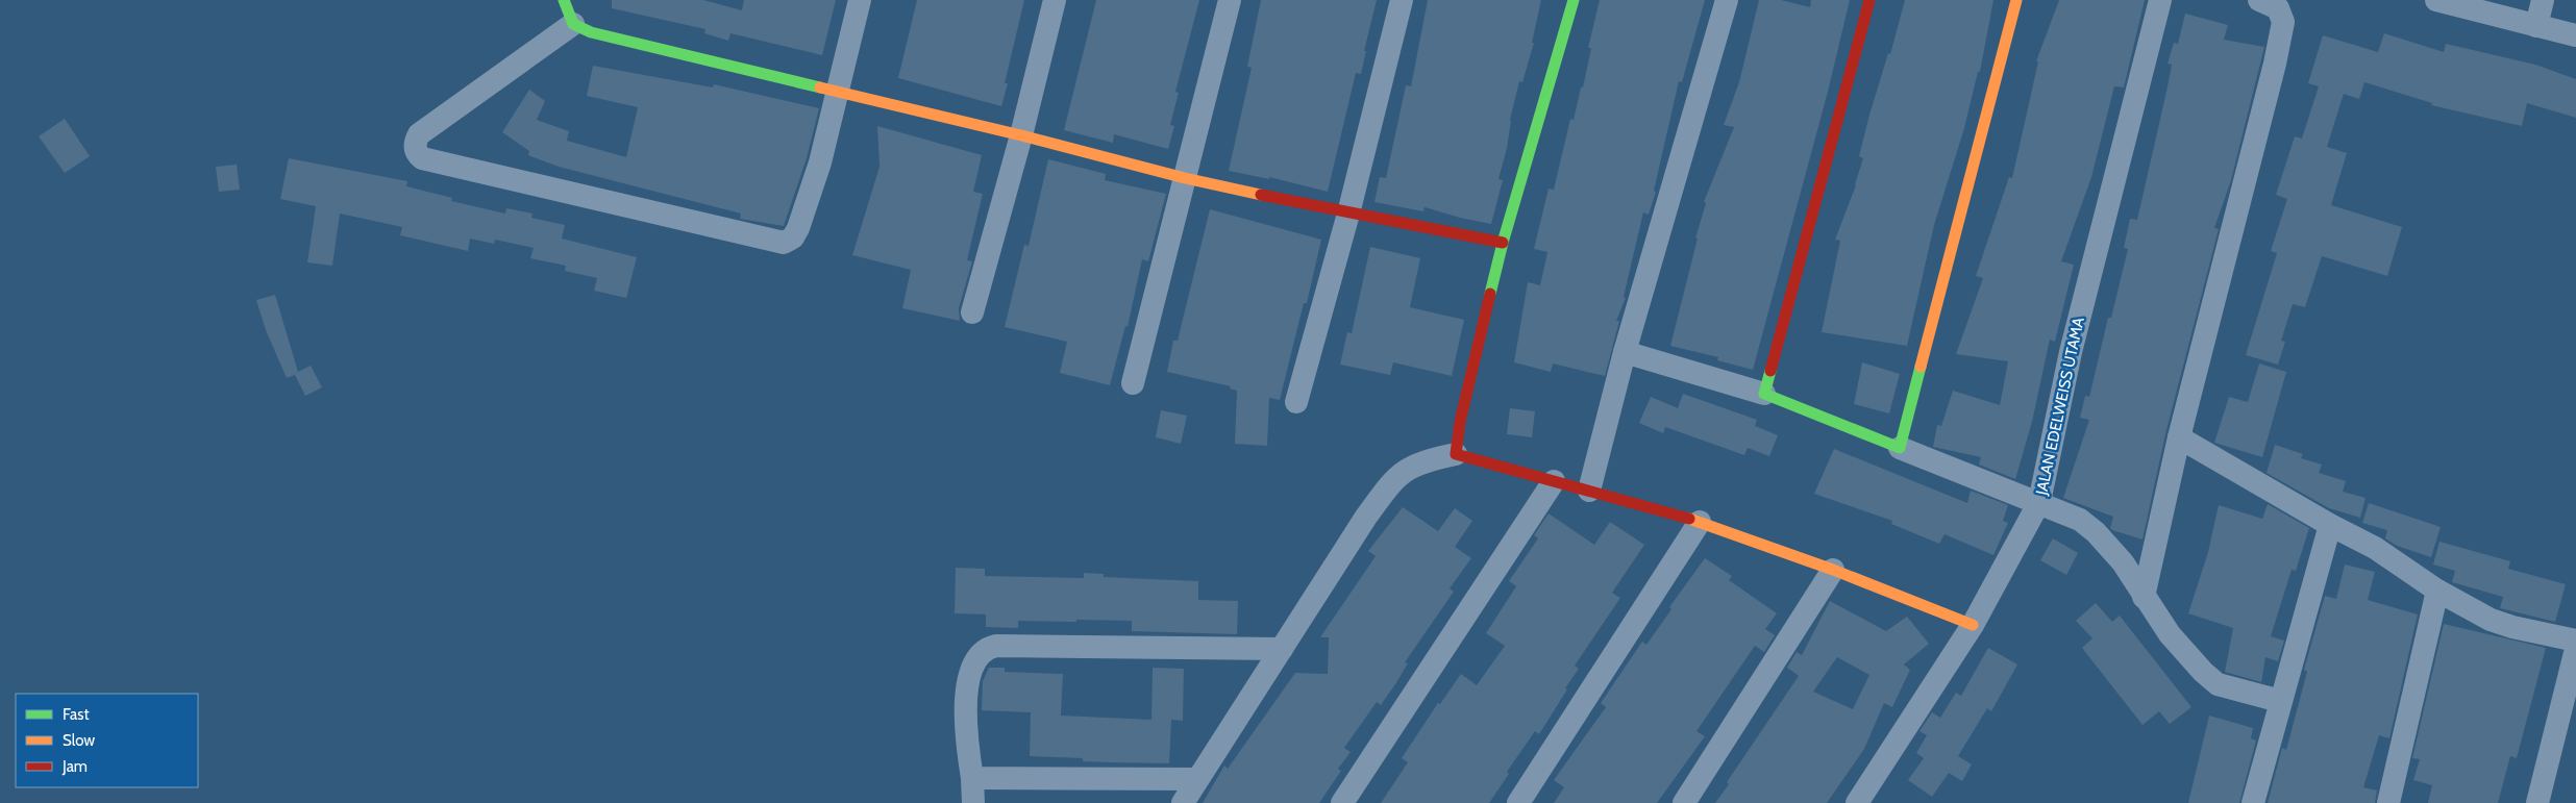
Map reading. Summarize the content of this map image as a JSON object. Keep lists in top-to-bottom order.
{
  "streets": {
    "street": ["JALAN EDELWEISS UTAMA"]
  },
  "legend": ["Fast", "Slow", "Jam"]
}
